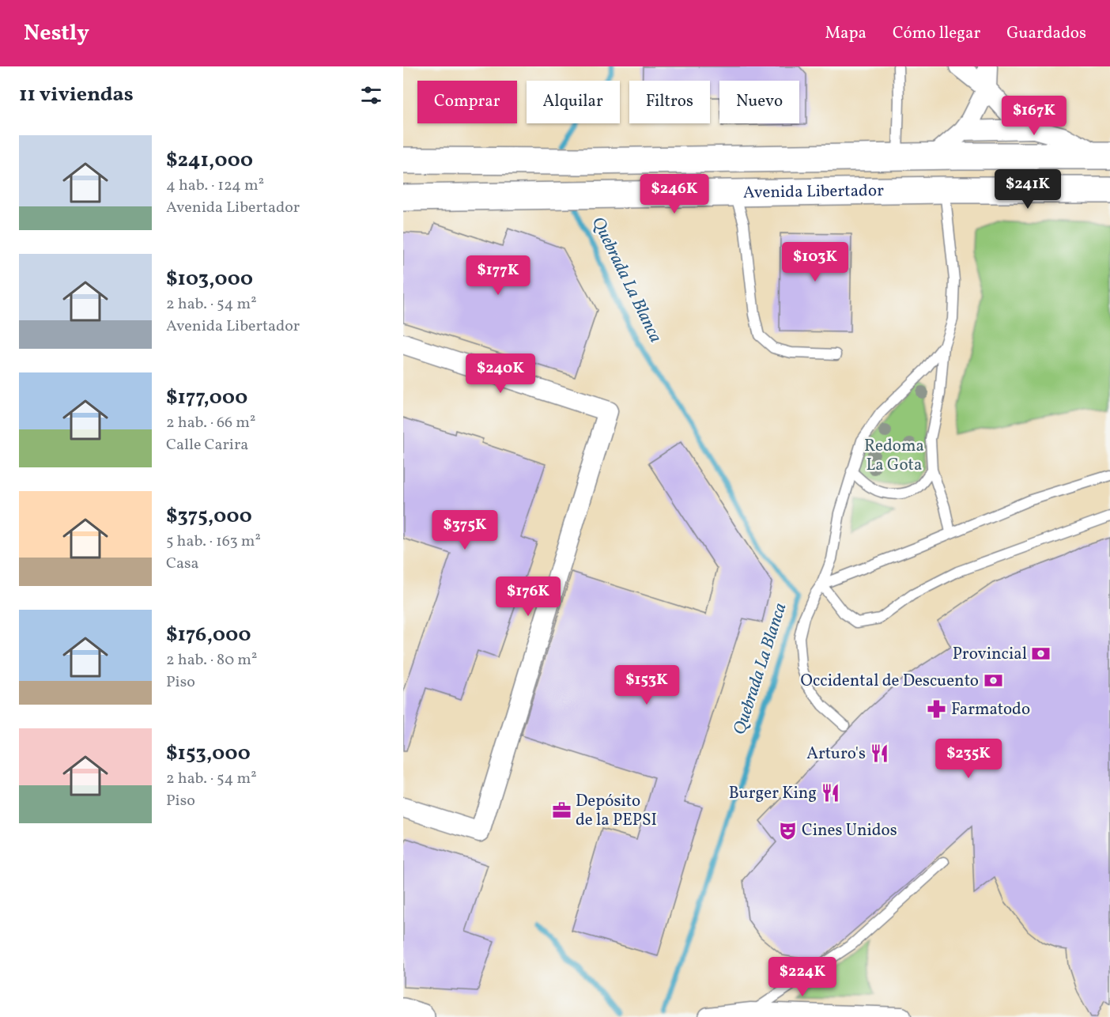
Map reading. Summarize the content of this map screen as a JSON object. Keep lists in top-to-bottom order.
{
  "streets": {
    "main road": ["Avenida Libertador"]
  },
  "water": ["Quebrada La Blanca"],
  "parks": ["Redoma La Gota"],
  "places": {
    "bank": ["Provincial", "Occidental de Descuento"],
    "pharmacy": ["Farmatodo"],
    "restaurant": ["Arturo's", "Burger King"],
    "office": ["Depósito de la PEPSI"],
    "theatre": ["Cines Unidos"]
  },
  "page": {
    "header": "Nestly",
    "nav": ["Mapa", "Cómo llegar", "Guardados"],
    "heading": "11 viviendas",
    "chip": [
      "Comprar",
      "Alquilar",
      "Filtros",
      "Nuevo"
    ],
    "price": [
      "$167K",
      "$241K",
      "$246K",
      "$103K",
      "$177K",
      "$240K",
      "$375K",
      "$176K",
      "$153K",
      "$235K",
      "$224K"
    ],
    "list": [
      {
        "name": "$241,000",
        "note": "4 hab. · 124 m² · Avenida Libertador"
      },
      {
        "name": "$103,000",
        "note": "2 hab. · 54 m² · Avenida Libertador"
      },
      {
        "name": "$177,000",
        "note": "2 hab. · 66 m² · Calle Carira"
      },
      {
        "name": "$375,000",
        "note": "5 hab. · 163 m² · Casa"
      },
      {
        "name": "$176,000",
        "note": "2 hab. · 80 m² · Piso"
      },
      {
        "name": "$153,000",
        "note": "2 hab. · 54 m² · Piso"
      }
    ]
  }
}
